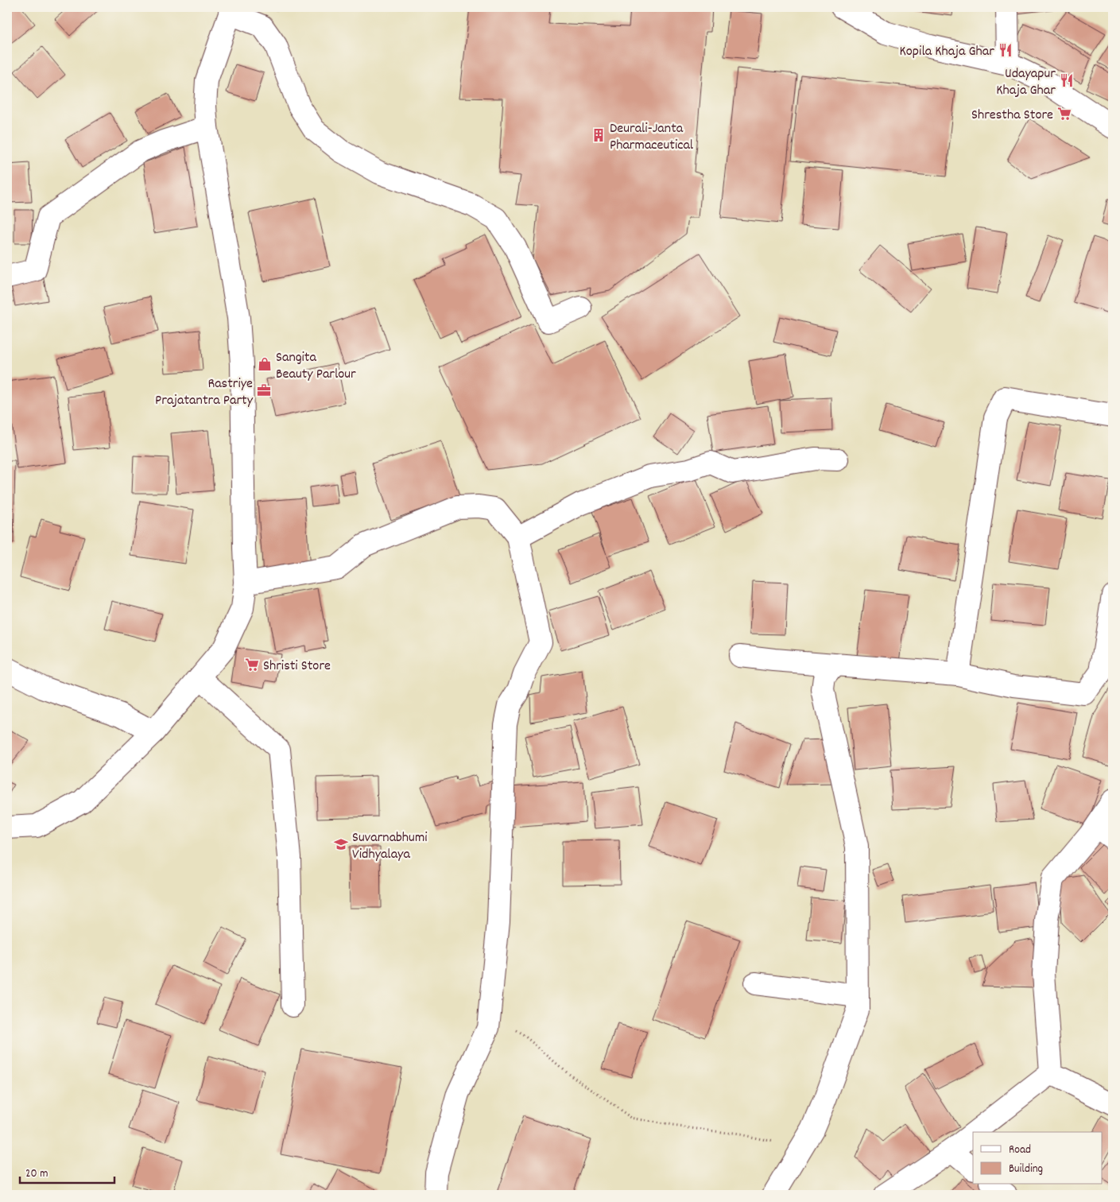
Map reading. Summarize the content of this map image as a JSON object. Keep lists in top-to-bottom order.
{
  "places": {
    "restaurant": ["Kopila Khaja Ghar", "Udayapur Khaja Ghar"],
    "supermarket": ["Shrestha Store", "Shristi Store"],
    "building": ["Deurali-Janta Pharmaceutical"],
    "shop": ["Sangita Beauty Parlour"],
    "office": ["Rastriye Prajatantra Party"],
    "school or university": ["Suvarnabhumi Vidhyalaya"]
  },
  "legend": ["Road", "Building"],
  "scale_bar": "20 m"
}
